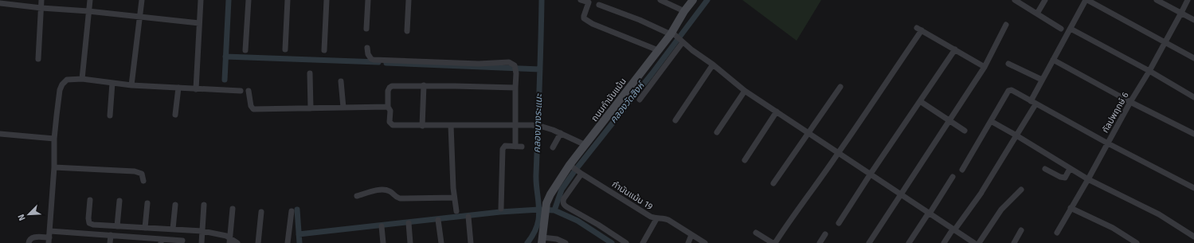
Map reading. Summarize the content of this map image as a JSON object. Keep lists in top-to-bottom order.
{
  "streets": {
    "street": ["ถนนกำนันแม้น", "กัลปพฤกษ์ 6", "กำนันแม้น 19"]
  },
  "crossings": [
    ["ถนนกำนันแม้น", "กำนันแม้น 19"]
  ],
  "water": ["คลองวัดสิงห์", "คลองบางระแนะ"],
  "north": "bottom left"
}
